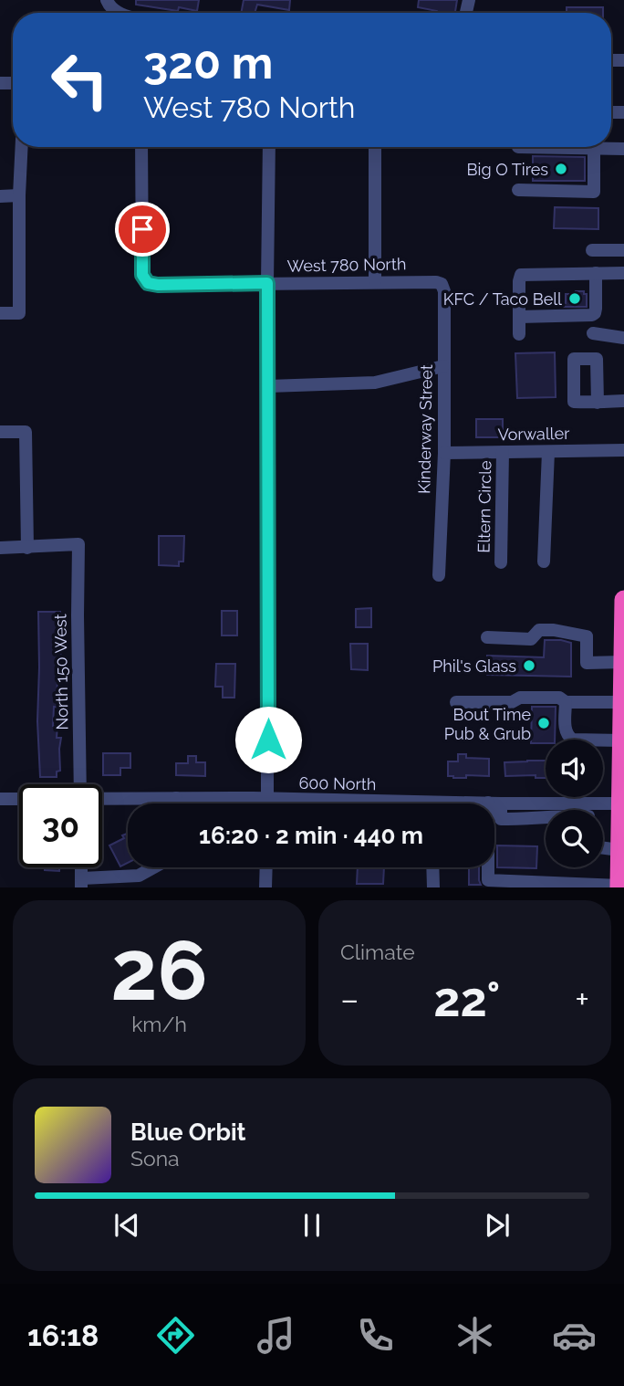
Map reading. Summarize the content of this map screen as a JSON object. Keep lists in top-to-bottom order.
{
  "streets": {
    "street": [
      "West 780 North",
      "Kinderway Street",
      "Vorwaller",
      "Eltern Circle",
      "North 150 West",
      "600 North"
    ]
  },
  "crossings": [
    ["West 780 North", "Kinderway Street"],
    ["Kinderway Street", "Vorwaller"],
    ["Vorwaller", "Eltern Circle"]
  ],
  "places": [
    "Big O Tires",
    "KFC / Taco Bell",
    "Phil's Glass",
    "Bout Time Pub & Grub"
  ],
  "page": {
    "turn": ["320 m", "West 780 North"],
    "limit": "30",
    "trip": "16:20 · 2 min · 440 m",
    "tile": [
      ["26", "km/h"],
      "Climate"
    ],
    "heat": ["−", "22°", "+"],
    "song": ["Blue Orbit", "Sona"],
    "tabs": "16:18"
  }
}
